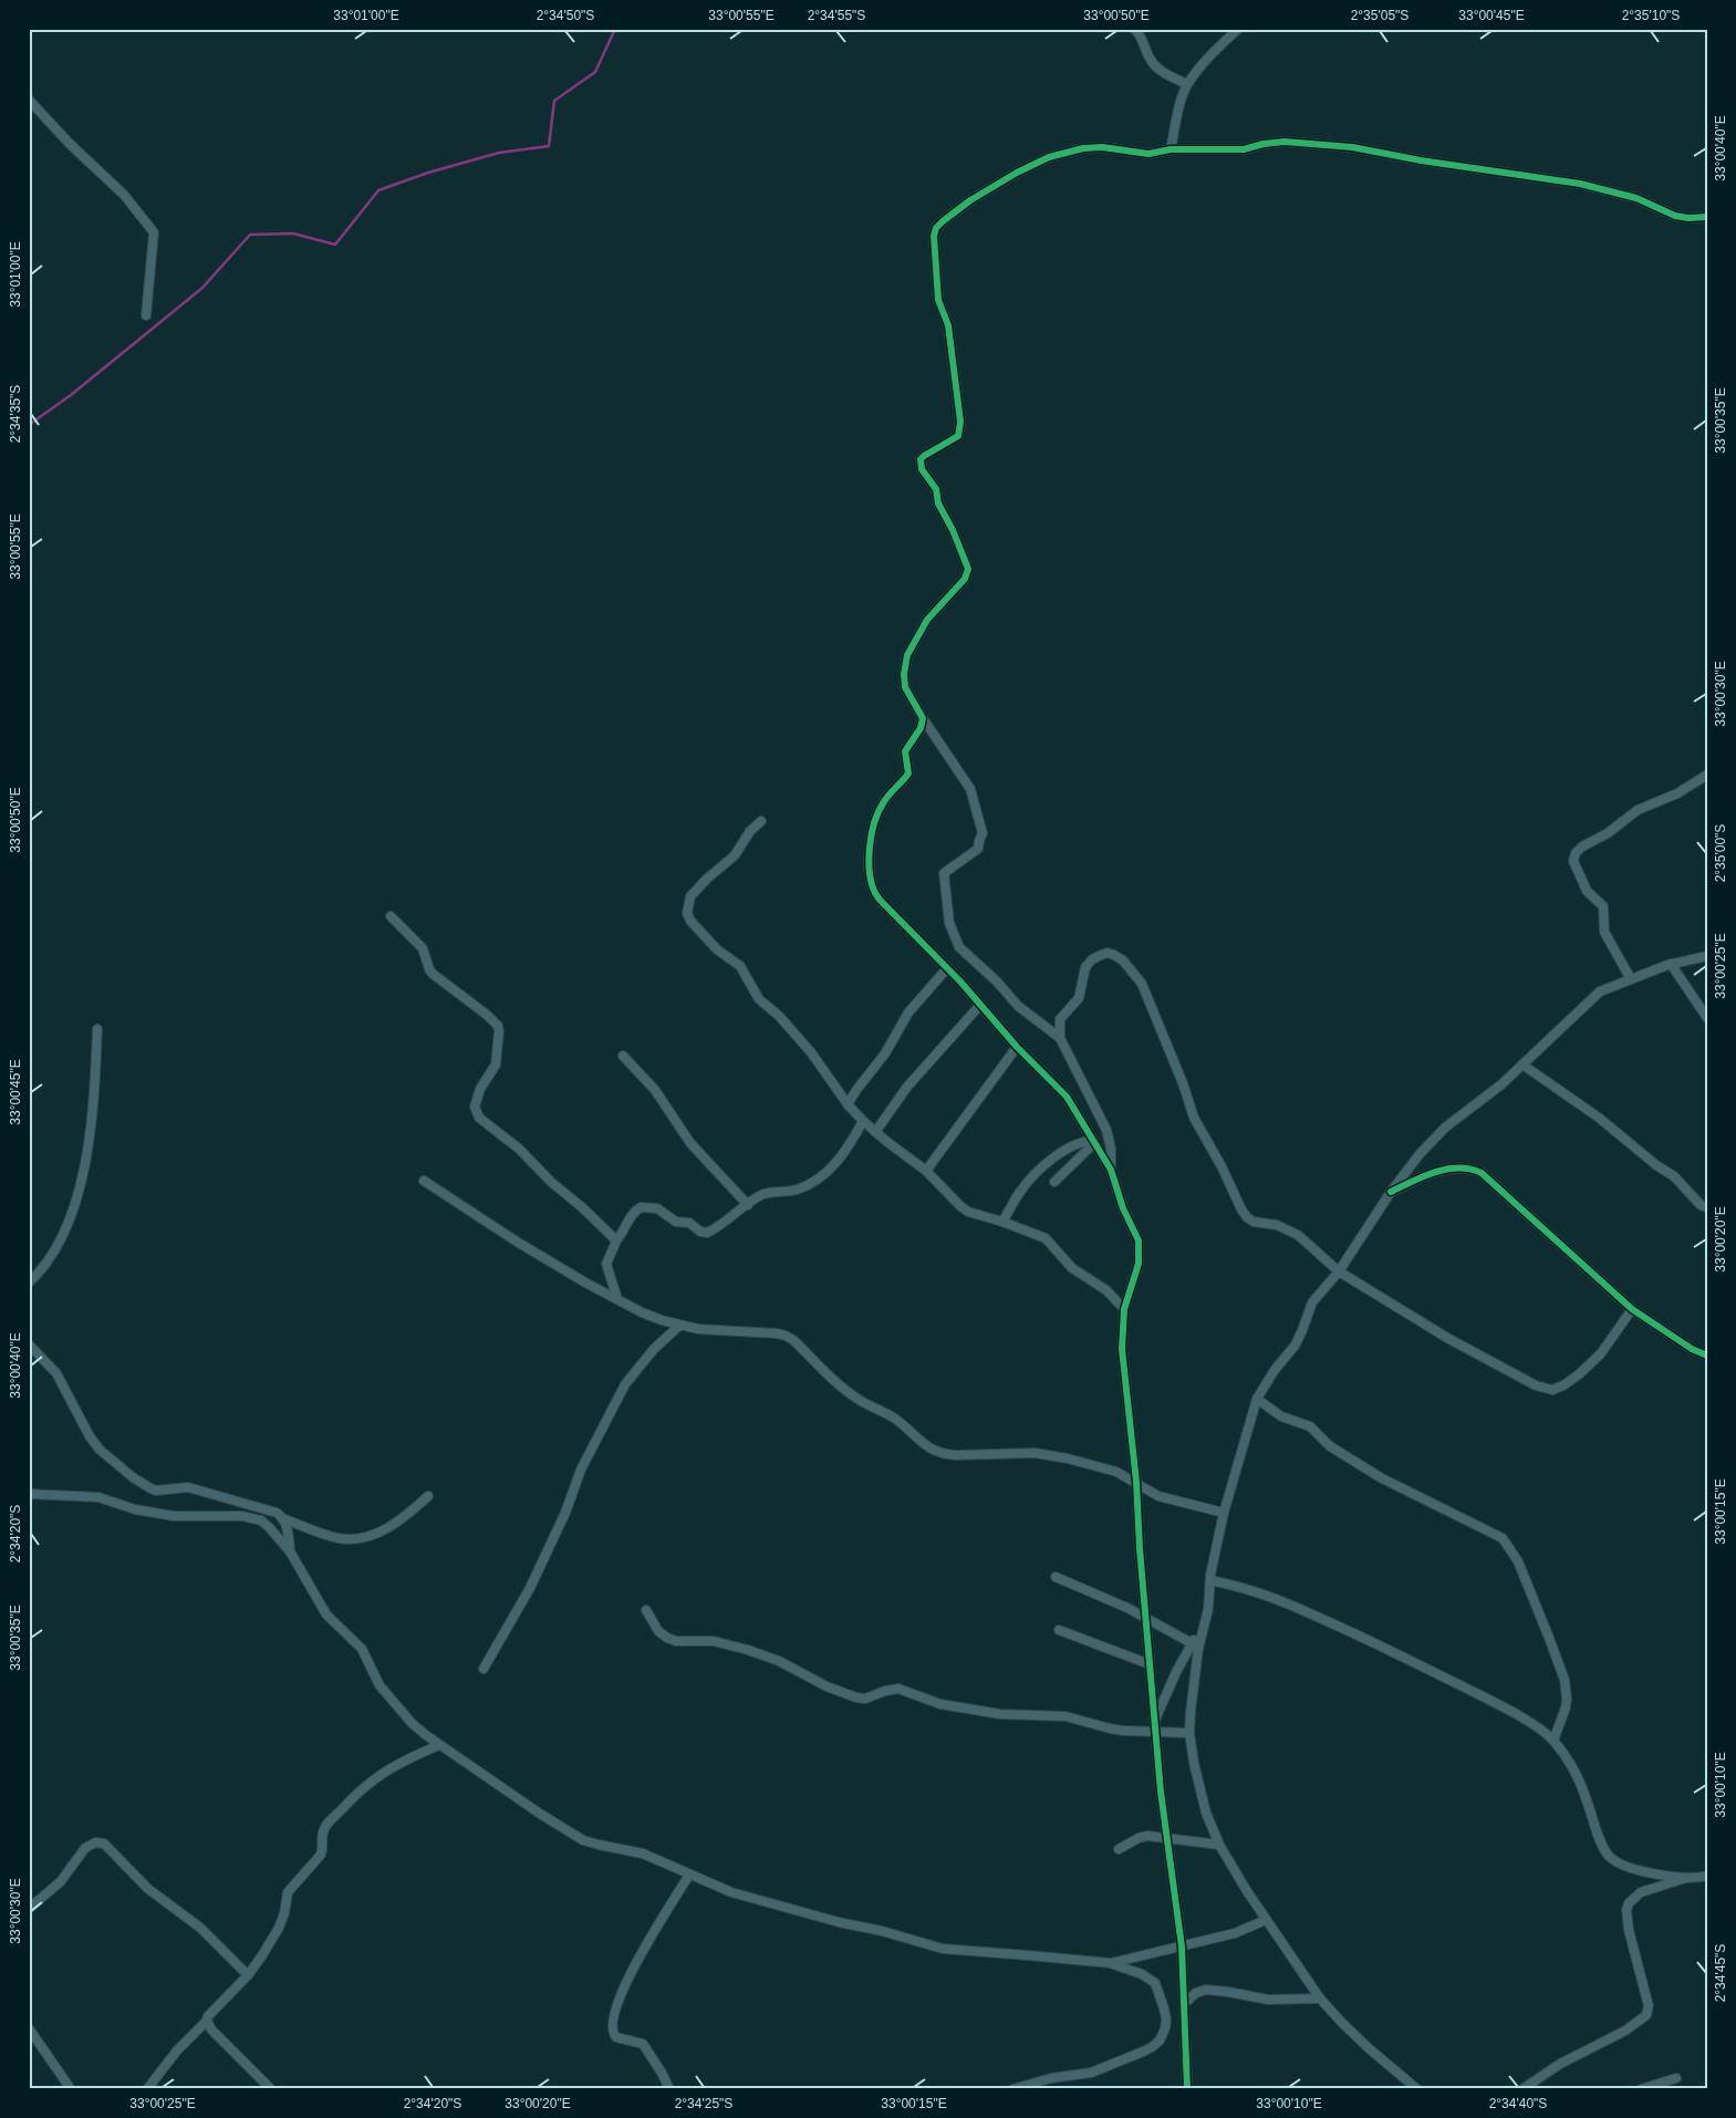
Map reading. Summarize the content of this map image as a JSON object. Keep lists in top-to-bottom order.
{
  "coordinates": [
    "33°01'00\"E",
    "2°34'50\"S",
    "33°00'55\"E",
    "2°34'55\"S",
    "33°00'50\"E",
    "2°35'05\"S",
    "33°00'45\"E",
    "2°35'10\"S",
    "33°00'40\"E",
    "2°34'35\"S",
    "33°00'35\"E",
    "33°00'30\"E",
    "2°35'00\"S",
    "33°00'25\"E",
    "33°00'20\"E",
    "33°00'15\"E",
    "2°34'20\"S",
    "33°00'10\"E",
    "2°34'45\"S",
    "2°34'25\"S",
    "2°34'40\"S"
  ]
}
